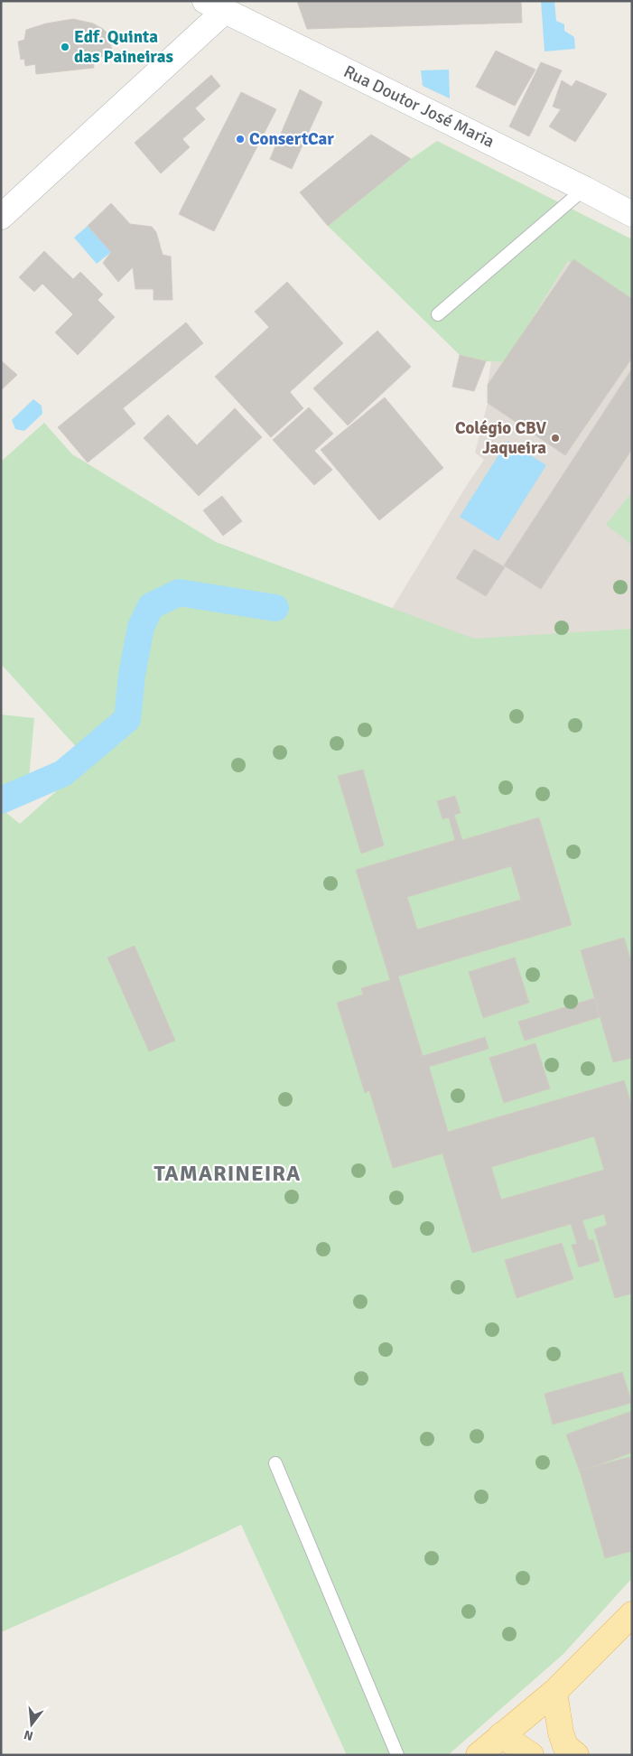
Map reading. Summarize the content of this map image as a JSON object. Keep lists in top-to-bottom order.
{
  "streets": {
    "street": ["Rua Doutor José Maria"]
  },
  "districts": ["TAMARINEIRA"],
  "places": ["Edf. Quinta das Paineiras", "ConsertCar", "Colégio CBV Jaqueira"],
  "north": "bottom"
}
